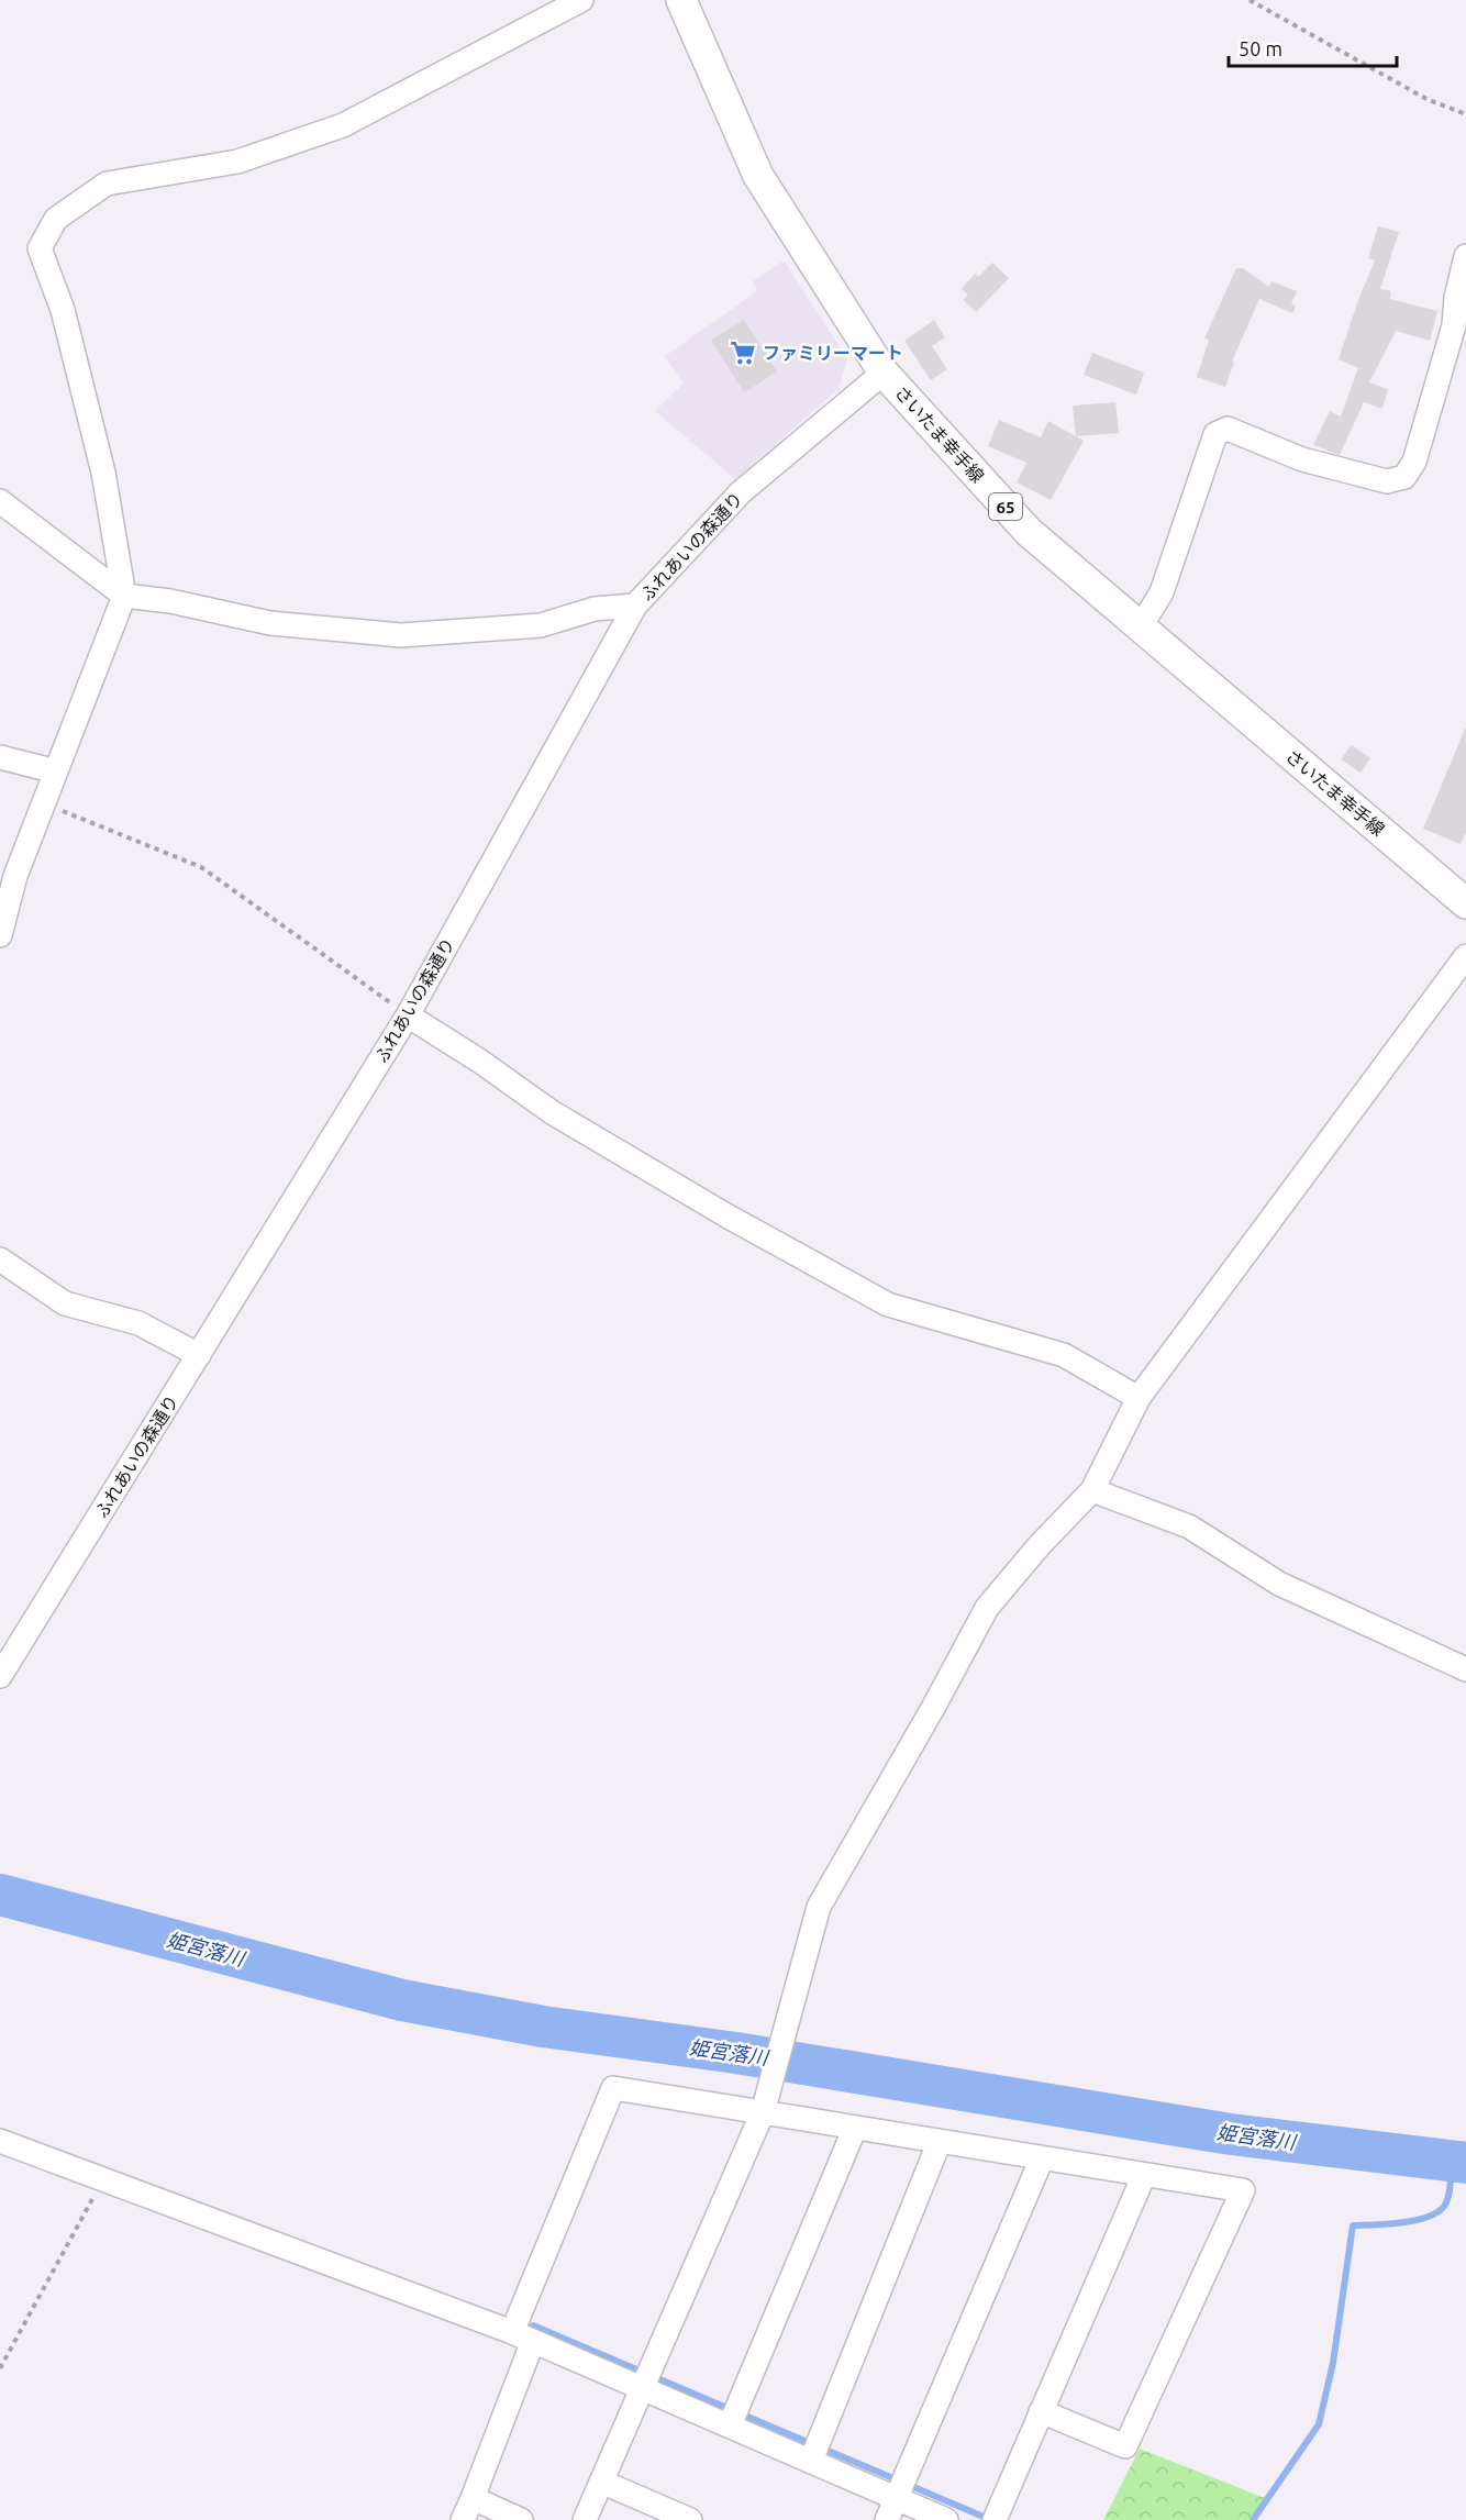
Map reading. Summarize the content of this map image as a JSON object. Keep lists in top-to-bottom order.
{
  "streets": {
    "main road": ["さいたま幸手線", "65"],
    "street": ["ふれあいの森通り"]
  },
  "crossings": [
    ["さいたま幸手線", "ふれあいの森通り"]
  ],
  "water": ["姫宮落川"],
  "places": {
    "supermarket": ["ファミリーマート"]
  },
  "scale_bar": "50 m"
}
